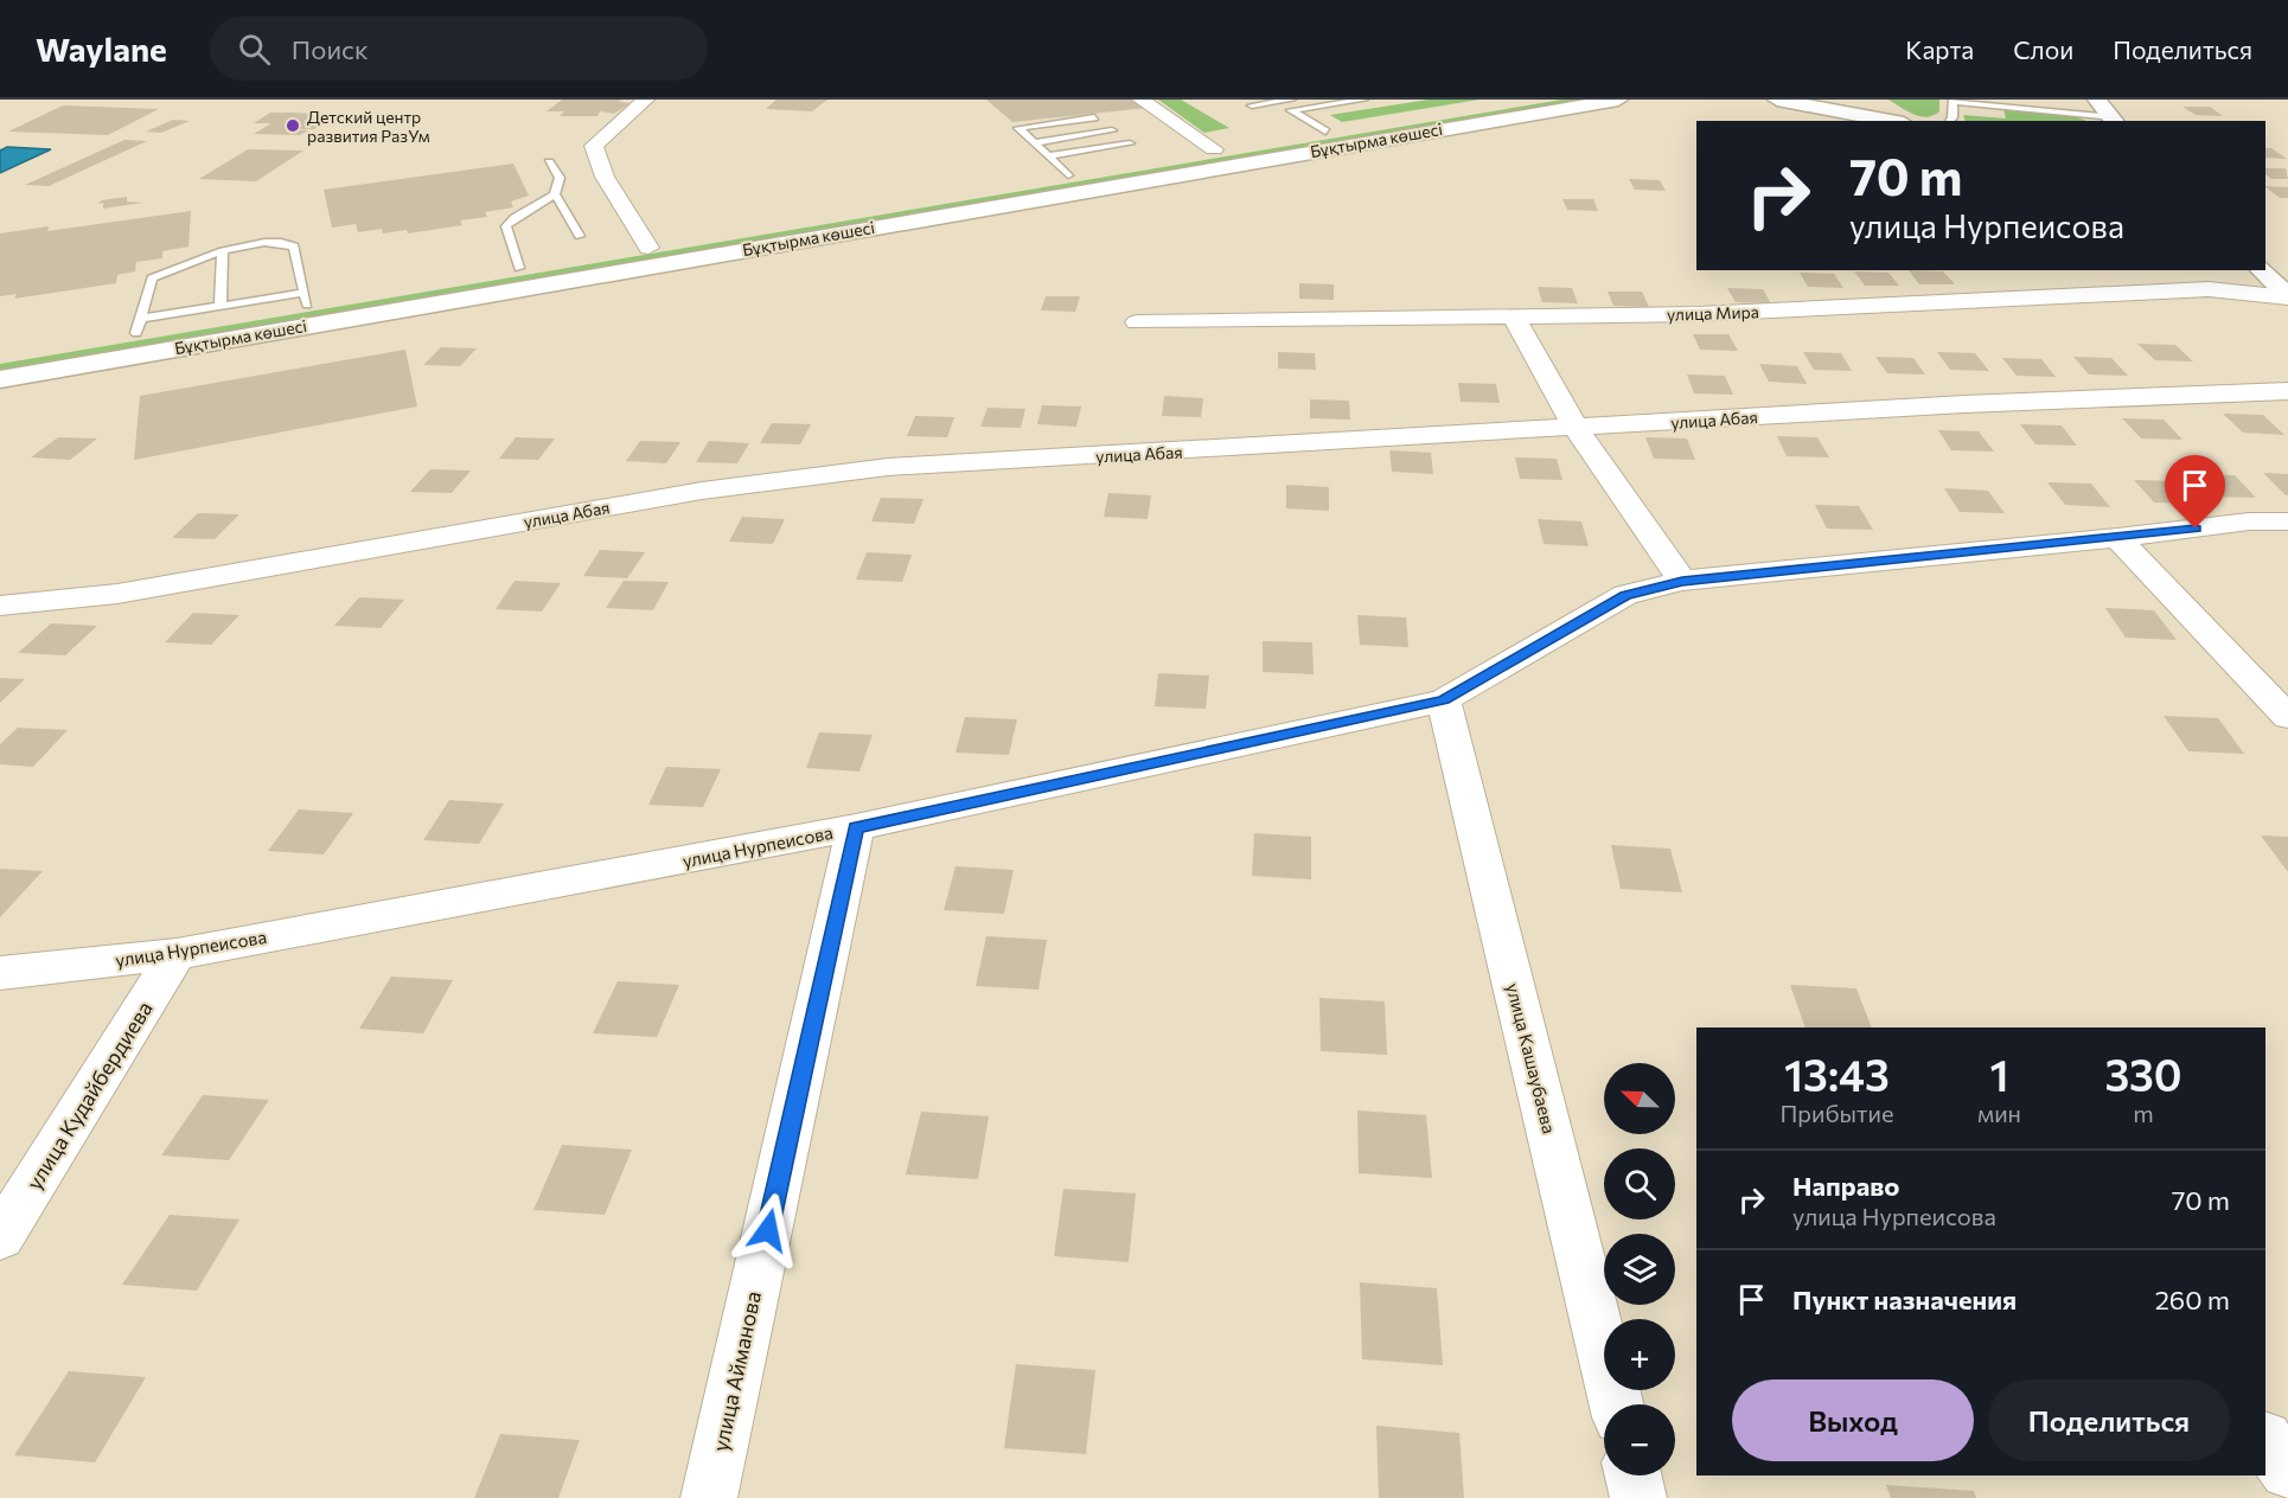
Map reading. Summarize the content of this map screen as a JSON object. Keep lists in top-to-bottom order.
{
  "streets": {
    "main road": ["Бұқтырма көшесі"],
    "street": [
      "улица Мира",
      "улица Абая",
      "улица Нурпеисова",
      "улица Кашаубаева",
      "улица Кудайбердиева",
      "улица Айманова"
    ]
  },
  "crossings": [
    ["улица Нурпеисова", "улица Кашаубаева"],
    ["улица Нурпеисова", "улица Кудайбердиева"],
    ["улица Нурпеисова", "улица Айманова"]
  ],
  "places": ["Детский центр развития РазУм"],
  "north": "top left",
  "page": {
    "header": "Waylane",
    "search": "Поиск",
    "nav": ["Карта", "Слои", "Поделиться"],
    "turn": ["70 m", "улица Нурпеисова"],
    "eta": [
      "13:43",
      "Прибытие",
      "1",
      "мин",
      "330",
      "m"
    ],
    "map_buttons": ["+", "−"],
    "list": [
      {
        "name": "Направо",
        "note": "улица Нурпеисова",
        "value": "70 m"
      },
      {
        "name": "Пункт назначения",
        "value": "260 m"
      }
    ],
    "buttons": ["Выход", "Поделиться"]
  }
}
